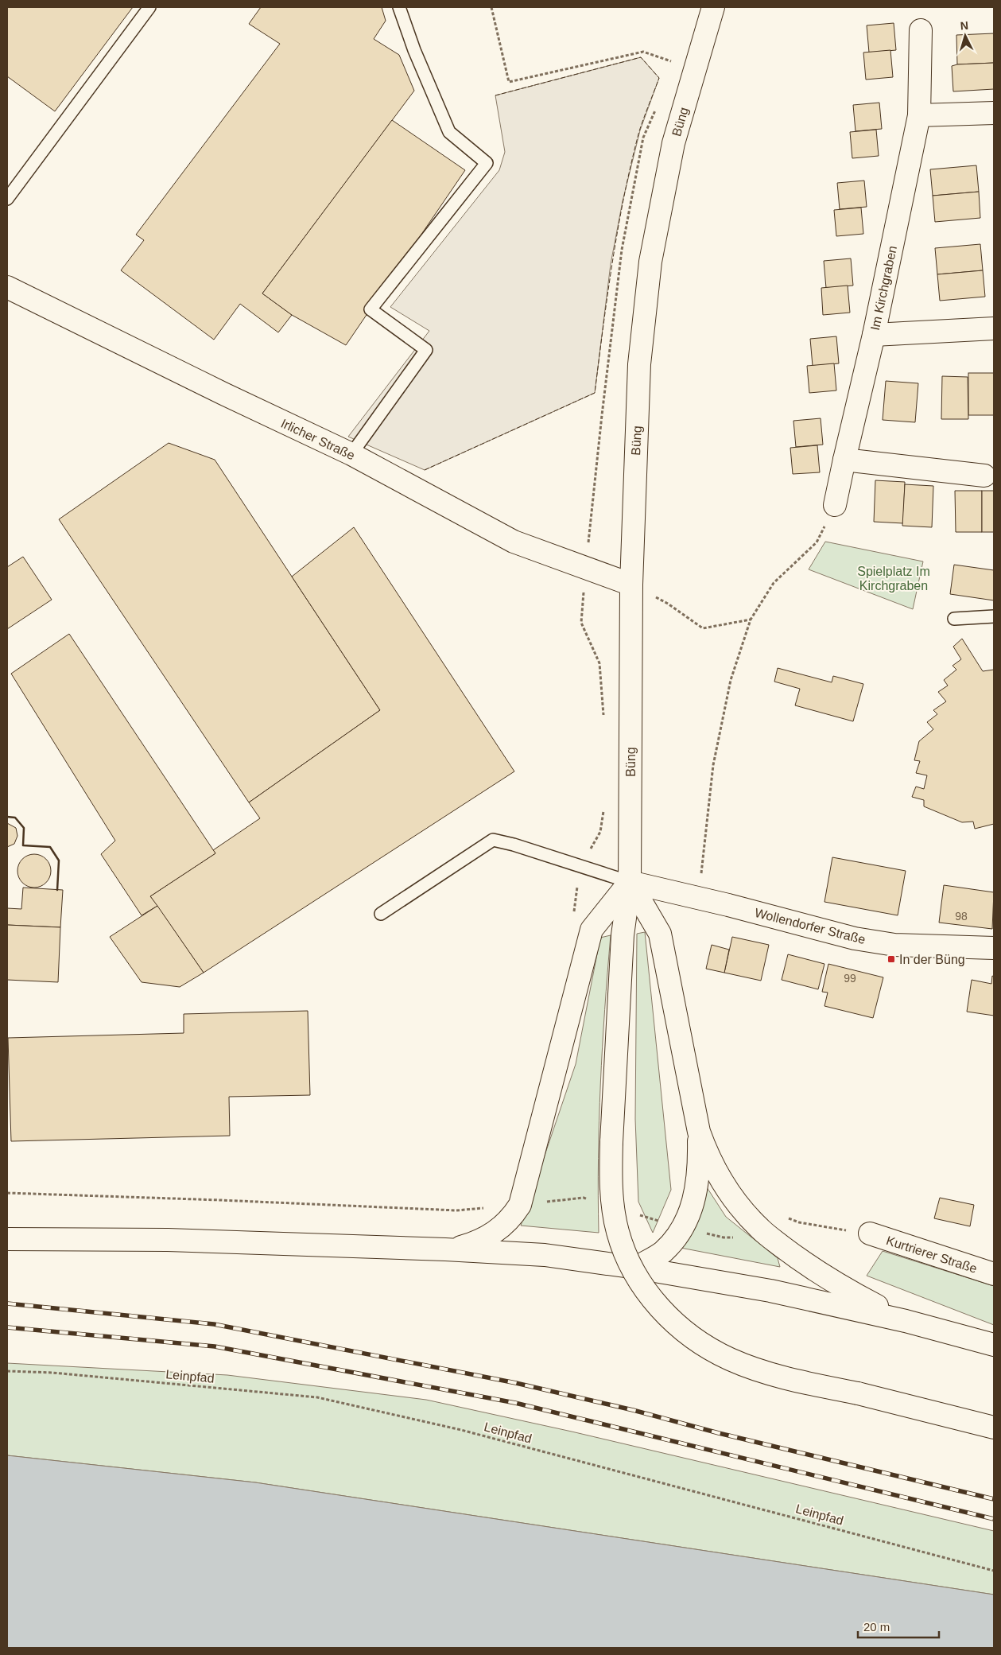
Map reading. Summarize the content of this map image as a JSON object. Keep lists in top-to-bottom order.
{
  "streets": {
    "main road": [
      "Büng",
      "Im Kirchgraben",
      "Irlicher Straße",
      "Wollendorfer Straße",
      "Kurtrierer Straße"
    ],
    "path": ["Leinpfad"]
  },
  "crossings": [
    ["Büng", "Irlicher Straße"],
    ["Büng", "Wollendorfer Straße"]
  ],
  "parks": ["Spielplatz Im Kirchgraben"],
  "places": {
    "transit": ["In der Büng"]
  },
  "house_numbers": ["98", "99"],
  "scale_bar": "20 m",
  "north": "top"
}
